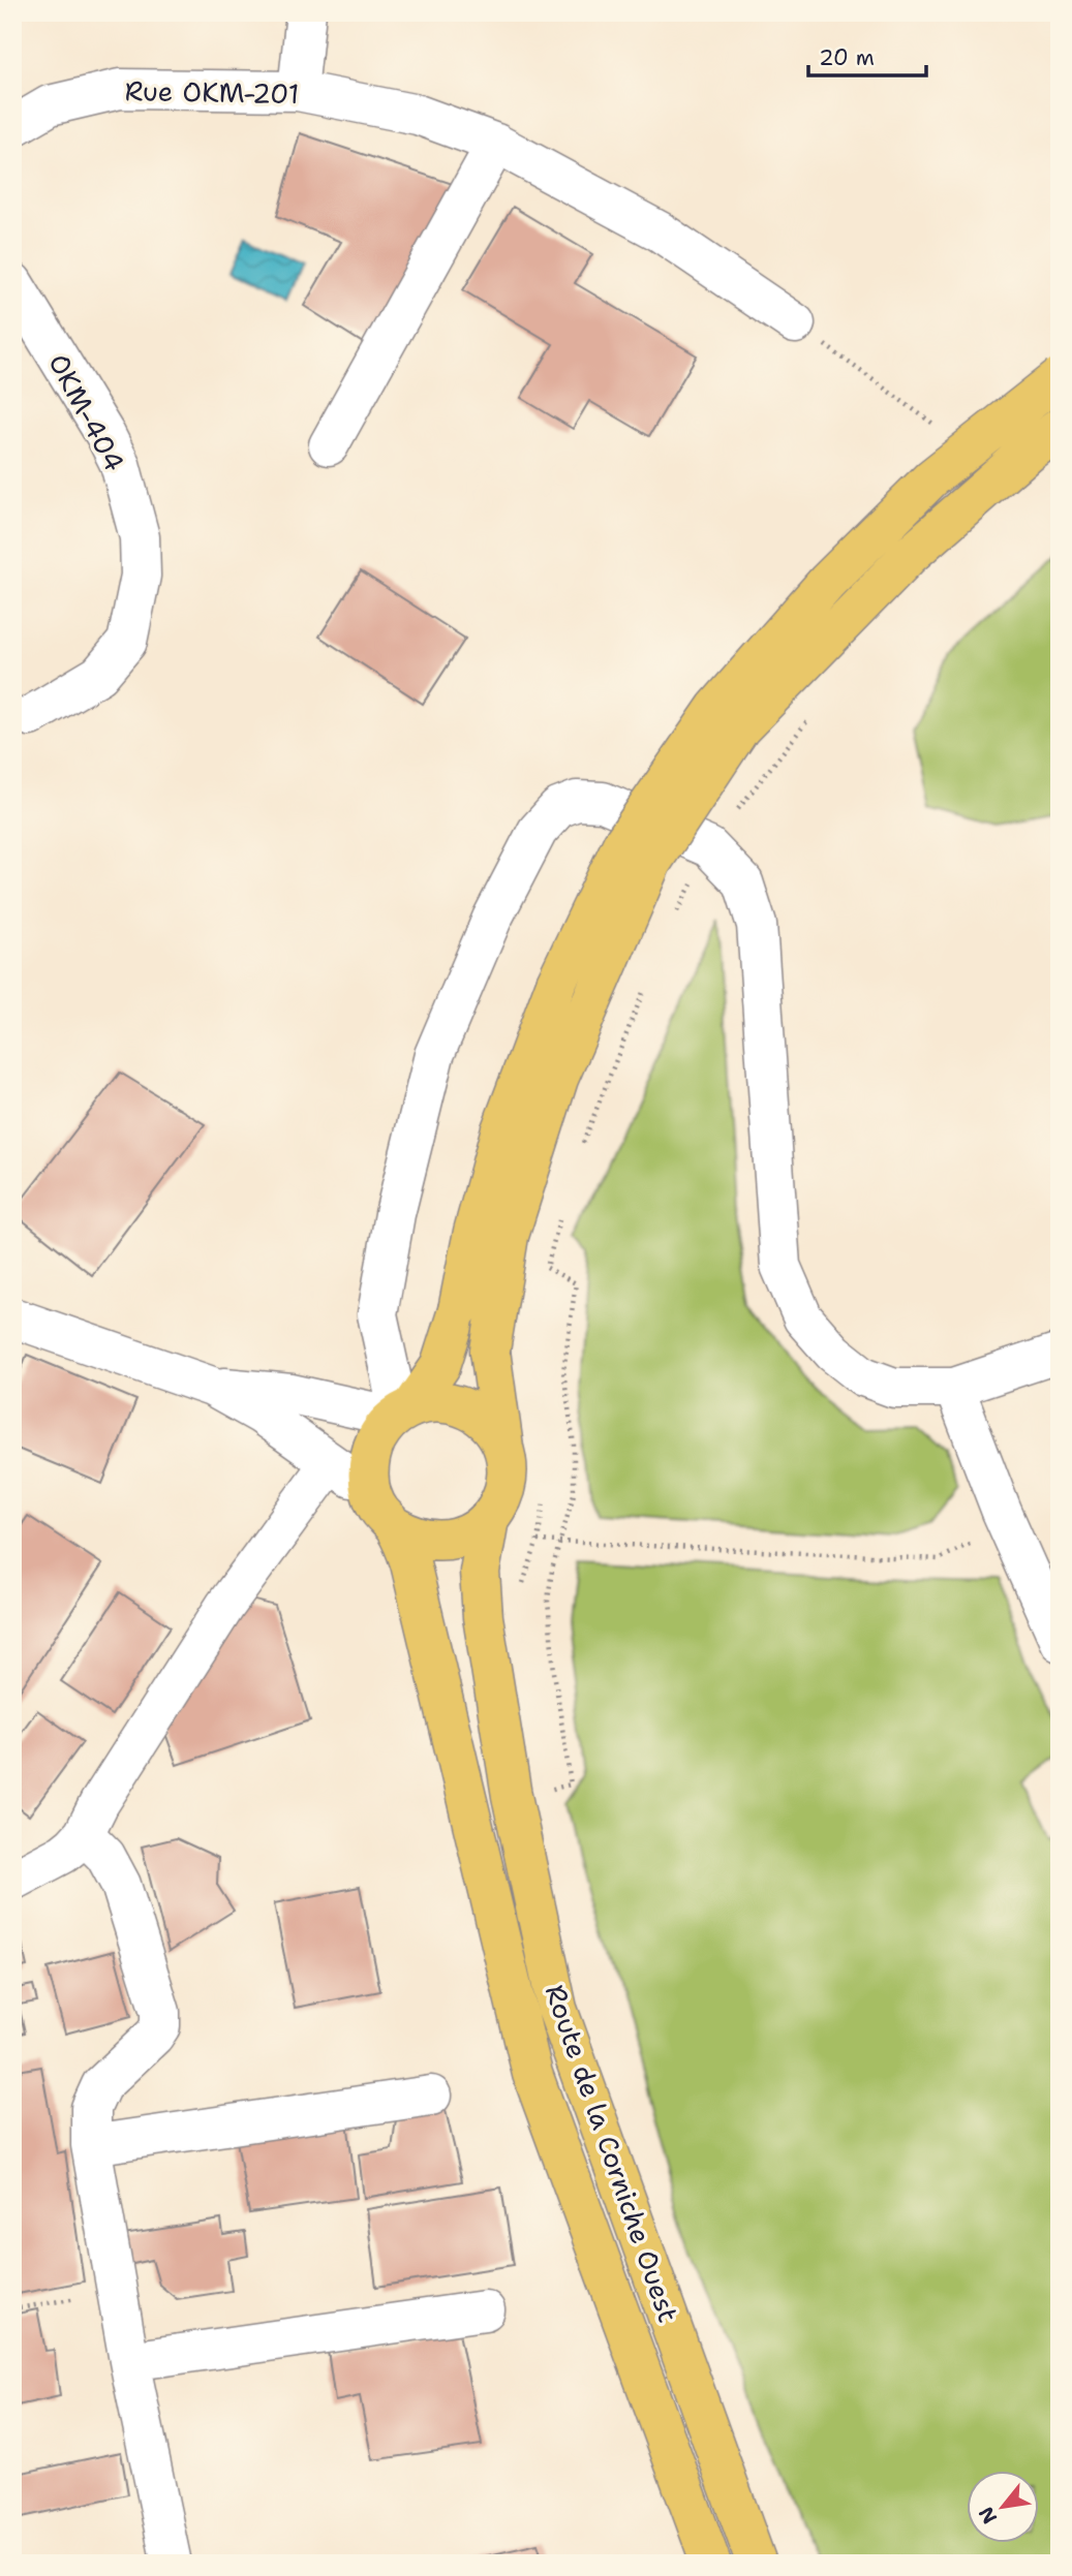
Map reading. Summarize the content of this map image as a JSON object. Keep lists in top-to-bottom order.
{
  "streets": {
    "highway": ["Route de la Corniche Ouest"],
    "street": ["Rue OKM-201", "OKM-404"]
  },
  "scale_bar": "20 m",
  "north": "bottom left"
}
